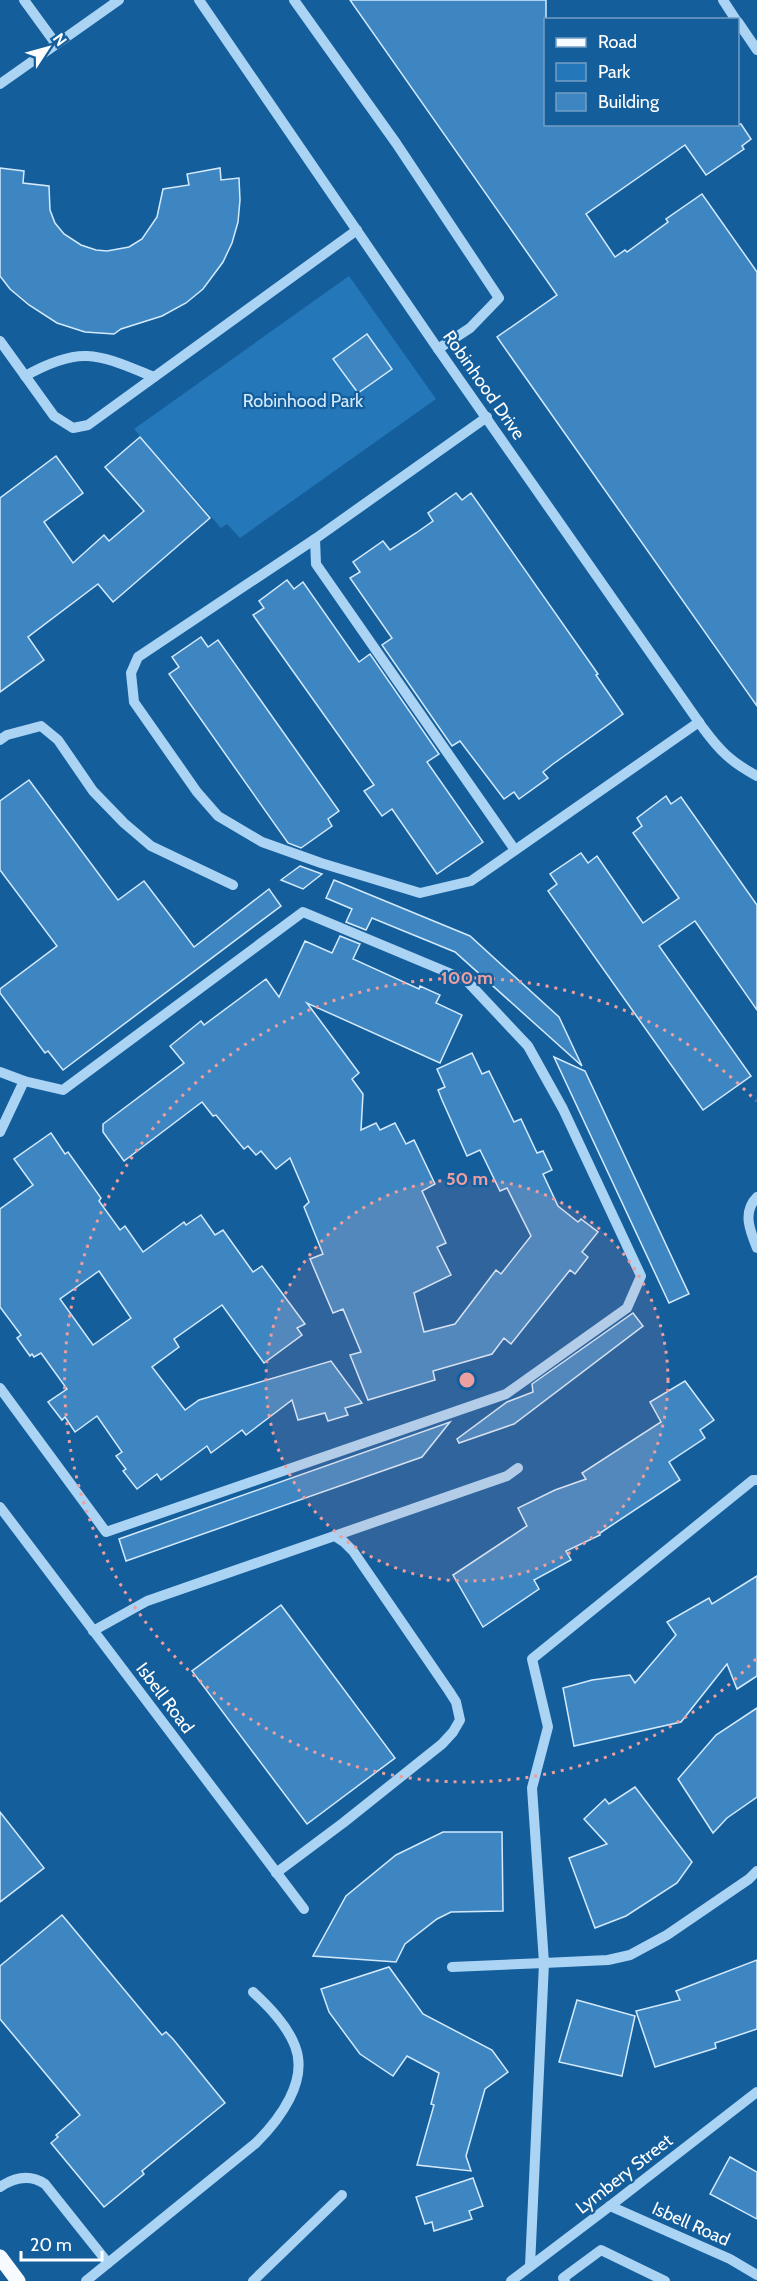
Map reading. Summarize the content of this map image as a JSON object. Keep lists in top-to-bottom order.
{
  "streets": {
    "street": ["Robinhood Drive", "Isbell Road", "Lymbery Street"]
  },
  "crossings": [
    ["Isbell Road", "Lymbery Street"]
  ],
  "parks": ["Robinhood Park"],
  "legend": ["Road", "Park", "Building"],
  "scale_bar": "20 m",
  "north": "top right",
  "rings": ["100 m", "50 m"]
}
